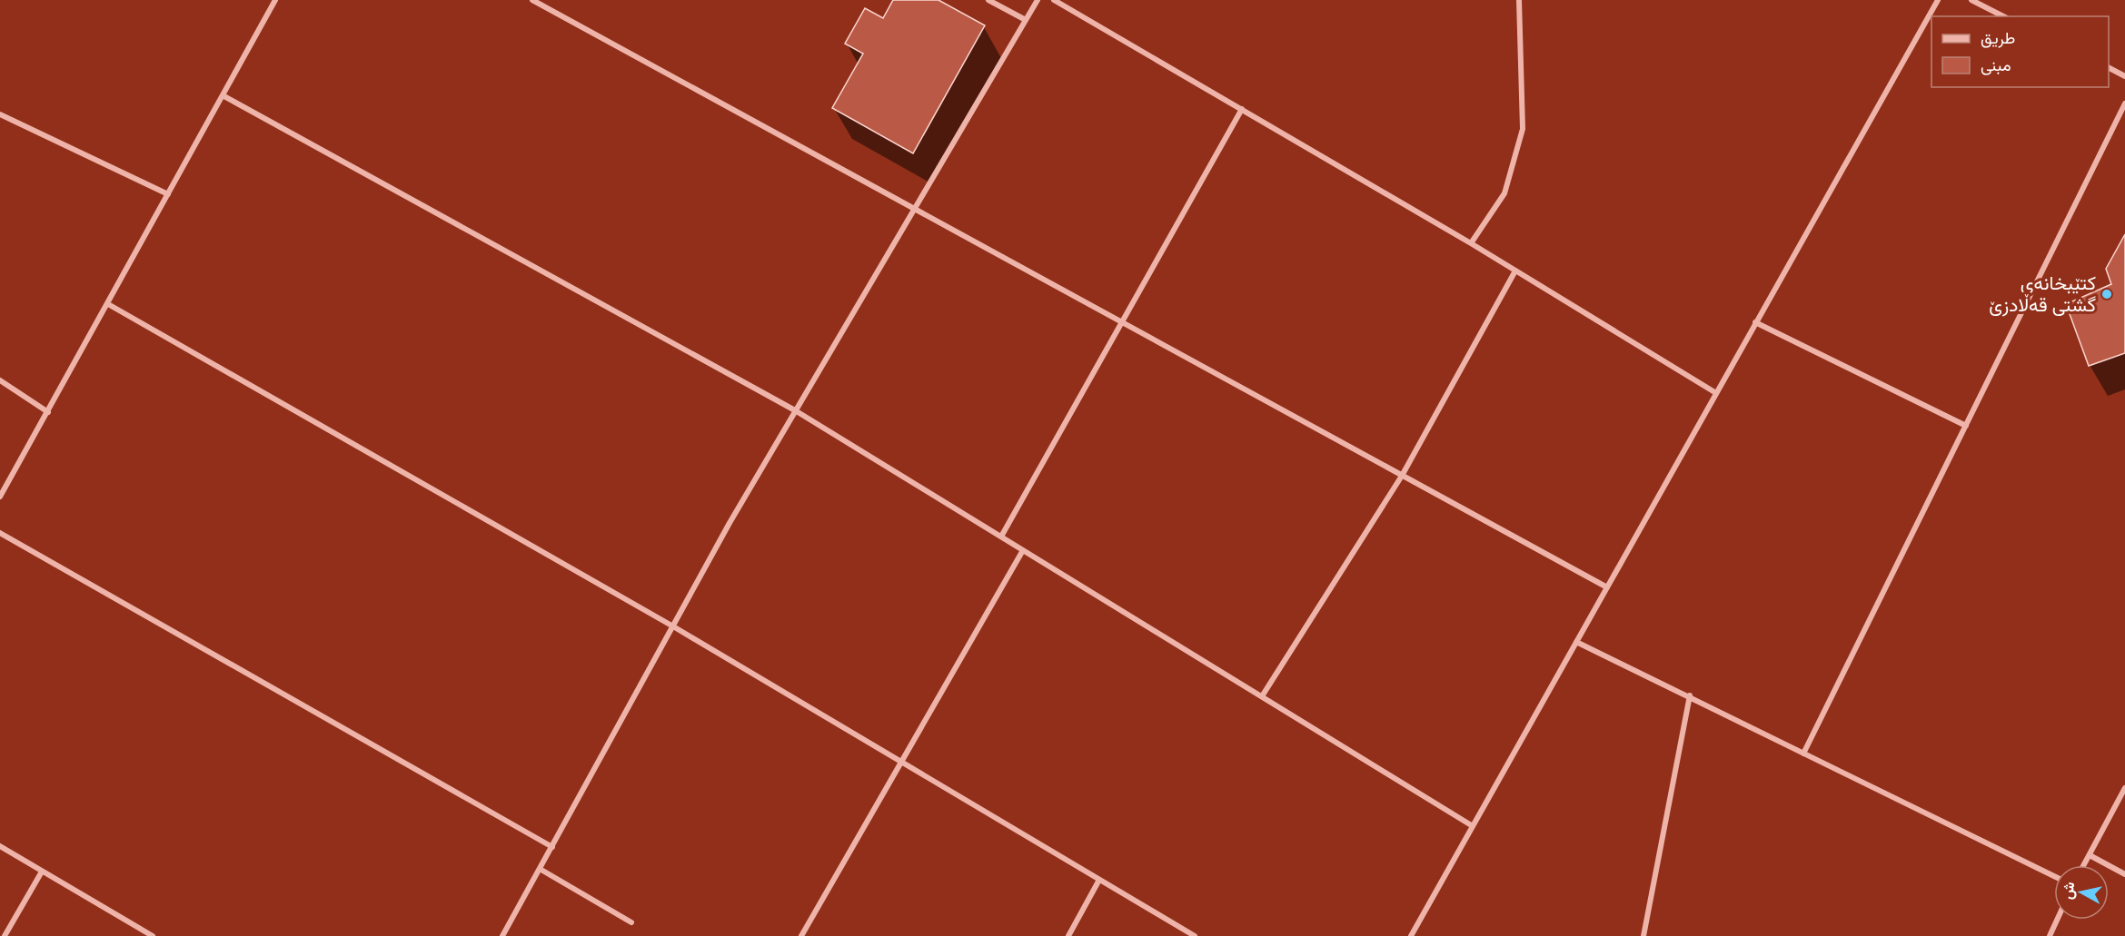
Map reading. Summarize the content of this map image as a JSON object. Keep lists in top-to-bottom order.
{
  "places": ["کتێبخانەی گشتی قەڵادزێ"],
  "legend": ["طريق", "مبنى"],
  "north": "left"
}
